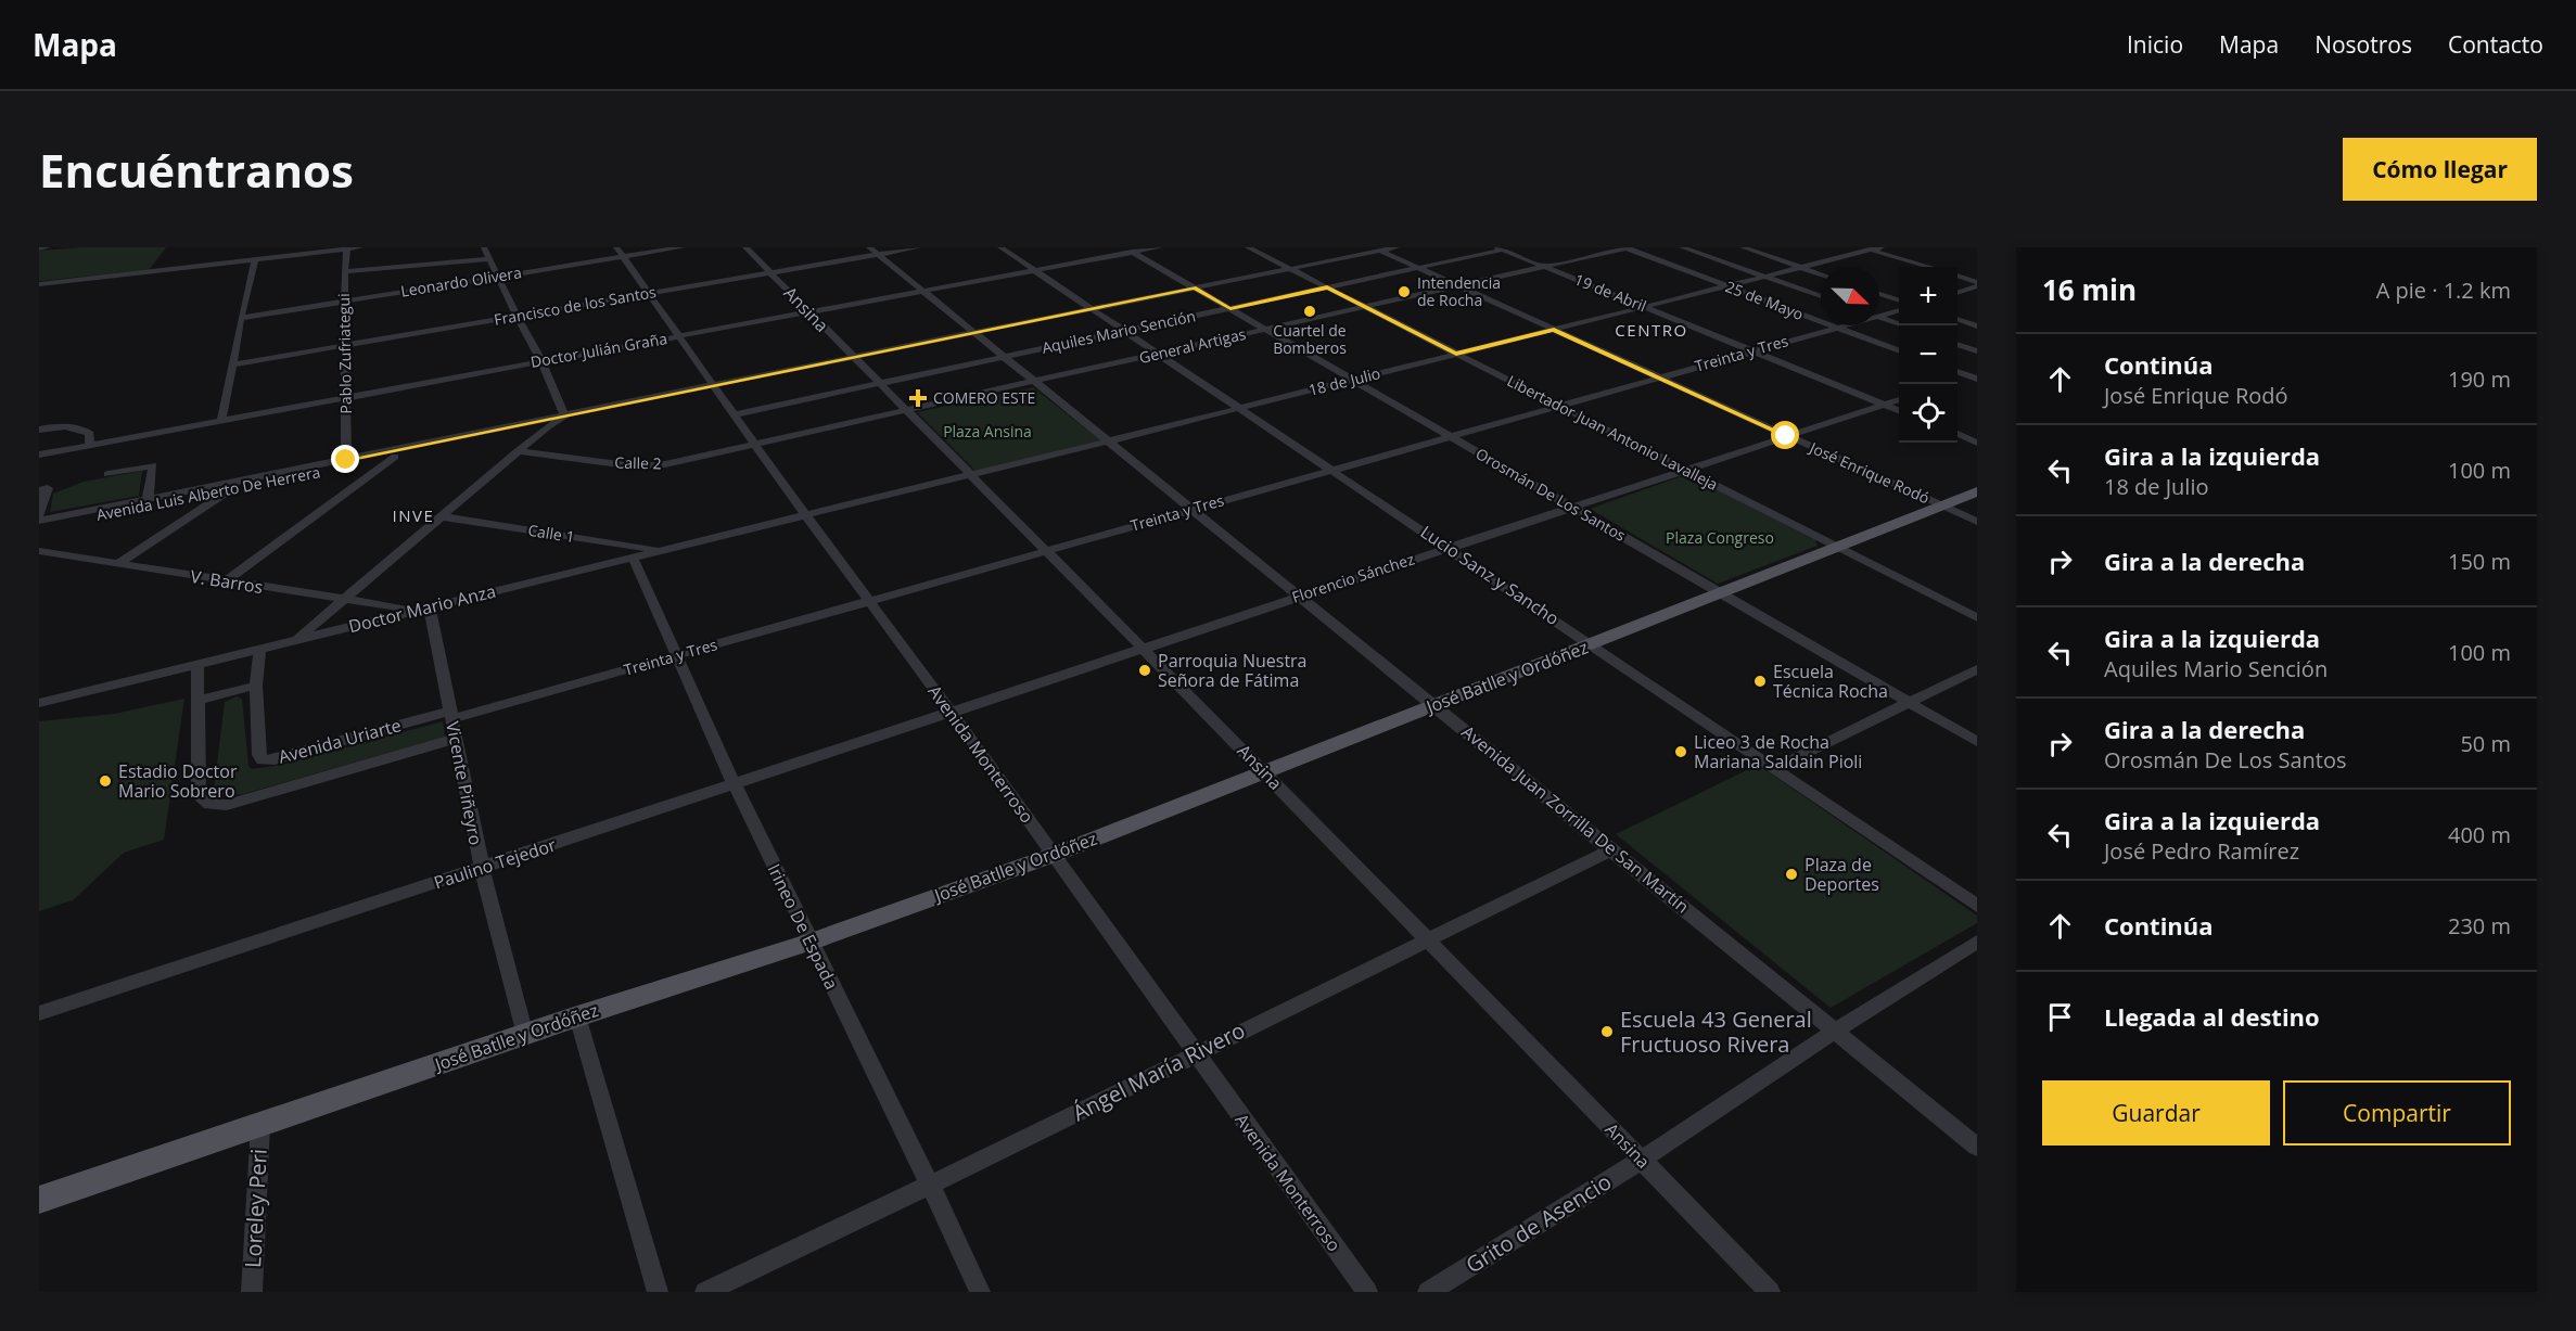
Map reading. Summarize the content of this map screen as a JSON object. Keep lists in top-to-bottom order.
{
  "streets": {
    "main road": ["José Batlle y Ordóñez"],
    "street": [
      "Leonardo Olivera",
      "19 de Abril",
      "25 de Mayo",
      "Francisco de los Santos",
      "Ansina",
      "Aquiles Mario Sención",
      "General Artigas",
      "Doctor Julián Graña",
      "Pablo Zufriategui",
      "Treinta y Tres",
      "18 de Julio",
      "Libertador Juan Antonio Lavalleja",
      "Calle 2",
      "José Enrique Rodó",
      "Avenida Luis Alberto De Herrera",
      "Orosmán De Los Santos",
      "Calle 1",
      "Lucio Sanz y Sancho",
      "Florencio Sánchez",
      "V. Barros",
      "Doctor Mario Anza",
      "Avenida Uriarte",
      "Avenida Monterroso",
      "Vicente Piñeyro",
      "Avenida Juan Zorrilla De San Martín",
      "Paulino Tejedor",
      "Irineo De Espada",
      "Ángel María Rivero",
      "Loreley Peri",
      "Grito de Asencio"
    ]
  },
  "crossings": [
    ["Leonardo Olivera", "Pablo Zufriategui"],
    ["Leonardo Olivera", "Avenida Monterroso"],
    ["19 de Abril", "Aquiles Mario Sención"],
    ["19 de Abril", "General Artigas"],
    ["19 de Abril", "Treinta y Tres"],
    ["19 de Abril", "18 de Julio"],
    ["19 de Abril", "Florencio Sánchez"],
    ["25 de Mayo", "General Artigas"],
    ["25 de Mayo", "Treinta y Tres"],
    ["25 de Mayo", "18 de Julio"],
    ["Francisco de los Santos", "Ansina"],
    ["Francisco de los Santos", "Pablo Zufriategui"],
    ["Francisco de los Santos", "Avenida Monterroso"],
    ["Francisco de los Santos", "Avenida Juan Zorrilla De San Martín"],
    ["Ansina", "Aquiles Mario Sención"],
    ["Ansina", "General Artigas"],
    ["Ansina", "Doctor Julián Graña"],
    ["Ansina", "Treinta y Tres"],
    ["Ansina", "18 de Julio"],
    ["Ansina", "Avenida Luis Alberto De Herrera"],
    ["Ansina", "Florencio Sánchez"],
    ["Ansina", "José Batlle y Ordóñez"],
    ["Ansina", "Ángel María Rivero"],
    ["Ansina", "Grito de Asencio"],
    ["Aquiles Mario Sención", "Libertador Juan Antonio Lavalleja"],
    ["Aquiles Mario Sención", "José Enrique Rodó"],
    ["Aquiles Mario Sención", "Orosmán De Los Santos"],
    ["Aquiles Mario Sención", "Lucio Sanz y Sancho"],
    ["Aquiles Mario Sención", "Avenida Monterroso"],
    ["Aquiles Mario Sención", "Avenida Juan Zorrilla De San Martín"],
    ["General Artigas", "Libertador Juan Antonio Lavalleja"],
    ["General Artigas", "Calle 2"],
    ["General Artigas", "José Enrique Rodó"],
    ["General Artigas", "Orosmán De Los Santos"],
    ["General Artigas", "Lucio Sanz y Sancho"],
    ["General Artigas", "Avenida Monterroso"],
    ["General Artigas", "Avenida Juan Zorrilla De San Martín"],
    ["Doctor Julián Graña", "Pablo Zufriategui"],
    ["Doctor Julián Graña", "Orosmán De Los Santos"],
    ["Doctor Julián Graña", "Lucio Sanz y Sancho"],
    ["Doctor Julián Graña", "Avenida Monterroso"],
    ["Doctor Julián Graña", "Avenida Juan Zorrilla De San Martín"],
    ["Pablo Zufriategui", "Avenida Luis Alberto De Herrera"],
    ["Treinta y Tres", "Libertador Juan Antonio Lavalleja"],
    ["Treinta y Tres", "José Enrique Rodó"],
    ["Treinta y Tres", "Orosmán De Los Santos"],
    ["Treinta y Tres", "Lucio Sanz y Sancho"],
    ["Treinta y Tres", "Avenida Uriarte"],
    ["Treinta y Tres", "Avenida Monterroso"],
    ["Treinta y Tres", "Vicente Piñeyro"],
    ["Treinta y Tres", "Avenida Juan Zorrilla De San Martín"],
    ["Treinta y Tres", "Irineo De Espada"],
    ["18 de Julio", "Libertador Juan Antonio Lavalleja"],
    ["18 de Julio", "José Enrique Rodó"],
    ["18 de Julio", "Orosmán De Los Santos"],
    ["18 de Julio", "Lucio Sanz y Sancho"],
    ["18 de Julio", "Doctor Mario Anza"],
    ["18 de Julio", "Avenida Monterroso"],
    ["18 de Julio", "Avenida Juan Zorrilla De San Martín"],
    ["Libertador Juan Antonio Lavalleja", "Avenida Luis Alberto De Herrera"],
    ["Libertador Juan Antonio Lavalleja", "Florencio Sánchez"],
    ["Libertador Juan Antonio Lavalleja", "José Batlle y Ordóñez"],
    ["Calle 2", "Avenida Monterroso"],
    ["José Enrique Rodó", "Avenida Luis Alberto De Herrera"],
    ["José Enrique Rodó", "Florencio Sánchez"],
    ["José Enrique Rodó", "José Batlle y Ordóñez"],
    ["Avenida Luis Alberto De Herrera", "Orosmán De Los Santos"],
    ["Avenida Luis Alberto De Herrera", "Lucio Sanz y Sancho"],
    ["Avenida Luis Alberto De Herrera", "Avenida Monterroso"],
    ["Avenida Luis Alberto De Herrera", "Avenida Juan Zorrilla De San Martín"],
    ["Orosmán De Los Santos", "Florencio Sánchez"],
    ["Orosmán De Los Santos", "José Batlle y Ordóñez"],
    ["Calle 1", "Doctor Mario Anza"],
    ["Lucio Sanz y Sancho", "Florencio Sánchez"],
    ["Lucio Sanz y Sancho", "José Batlle y Ordóñez"],
    ["Florencio Sánchez", "Avenida Monterroso"],
    ["Florencio Sánchez", "Avenida Juan Zorrilla De San Martín"],
    ["Florencio Sánchez", "Paulino Tejedor"],
    ["V. Barros", "Doctor Mario Anza"],
    ["V. Barros", "Vicente Piñeyro"],
    ["Doctor Mario Anza", "Avenida Uriarte"],
    ["Doctor Mario Anza", "Avenida Monterroso"],
    ["Doctor Mario Anza", "Vicente Piñeyro"],
    ["Doctor Mario Anza", "Irineo De Espada"],
    ["José Batlle y Ordóñez", "Avenida Monterroso"],
    ["José Batlle y Ordóñez", "Vicente Piñeyro"],
    ["José Batlle y Ordóñez", "Avenida Juan Zorrilla De San Martín"],
    ["José Batlle y Ordóñez", "Irineo De Espada"],
    ["José Batlle y Ordóñez", "Loreley Peri"],
    ["Avenida Uriarte", "Vicente Piñeyro"],
    ["Avenida Monterroso", "Paulino Tejedor"],
    ["Avenida Monterroso", "Ángel María Rivero"],
    ["Vicente Piñeyro", "Paulino Tejedor"],
    ["Avenida Juan Zorrilla De San Martín", "Ángel María Rivero"],
    ["Avenida Juan Zorrilla De San Martín", "Grito de Asencio"],
    ["Paulino Tejedor", "Irineo De Espada"],
    ["Irineo De Espada", "Ángel María Rivero"]
  ],
  "districts": ["CENTRO", "INVE"],
  "parks": ["Plaza Ansina", "Plaza Congreso"],
  "places": {
    "other": [
      "Intendencia de Rocha",
      "Cuartel de Bomberos",
      "Parroquia Nuestra Señora de Fátima",
      "Escuela Técnica Rocha",
      "Liceo 3 de Rocha Mariana Saldain Pioli",
      "Estadio Doctor Mario Sobrero",
      "Plaza de Deportes",
      "Escuela 43 General Fructuoso Rivera"
    ],
    "health": ["COMERO ESTE"]
  },
  "north": "bottom right",
  "page": {
    "header": "Mapa",
    "nav": [
      "Inicio",
      "Mapa",
      "Nosotros",
      "Contacto"
    ],
    "buttons": [
      "Cómo llegar",
      ["Guardar", "Compartir"]
    ],
    "title": "Encuéntranos",
    "heading": ["16 min", "A pie · 1.2 km"],
    "map_buttons": ["+", "−"],
    "list": [
      ["Continúa", "José Enrique Rodó", "190 m"],
      ["Gira a la izquierda", "18 de Julio", "100 m"],
      ["Gira a la derecha", "150 m"],
      ["Gira a la izquierda", "Aquiles Mario Sención", "100 m"],
      ["Gira a la derecha", "Orosmán De Los Santos", "50 m"],
      ["Gira a la izquierda", "José Pedro Ramírez", "400 m"],
      ["Continúa", "230 m"],
      "Llegada al destino"
    ]
  }
}
